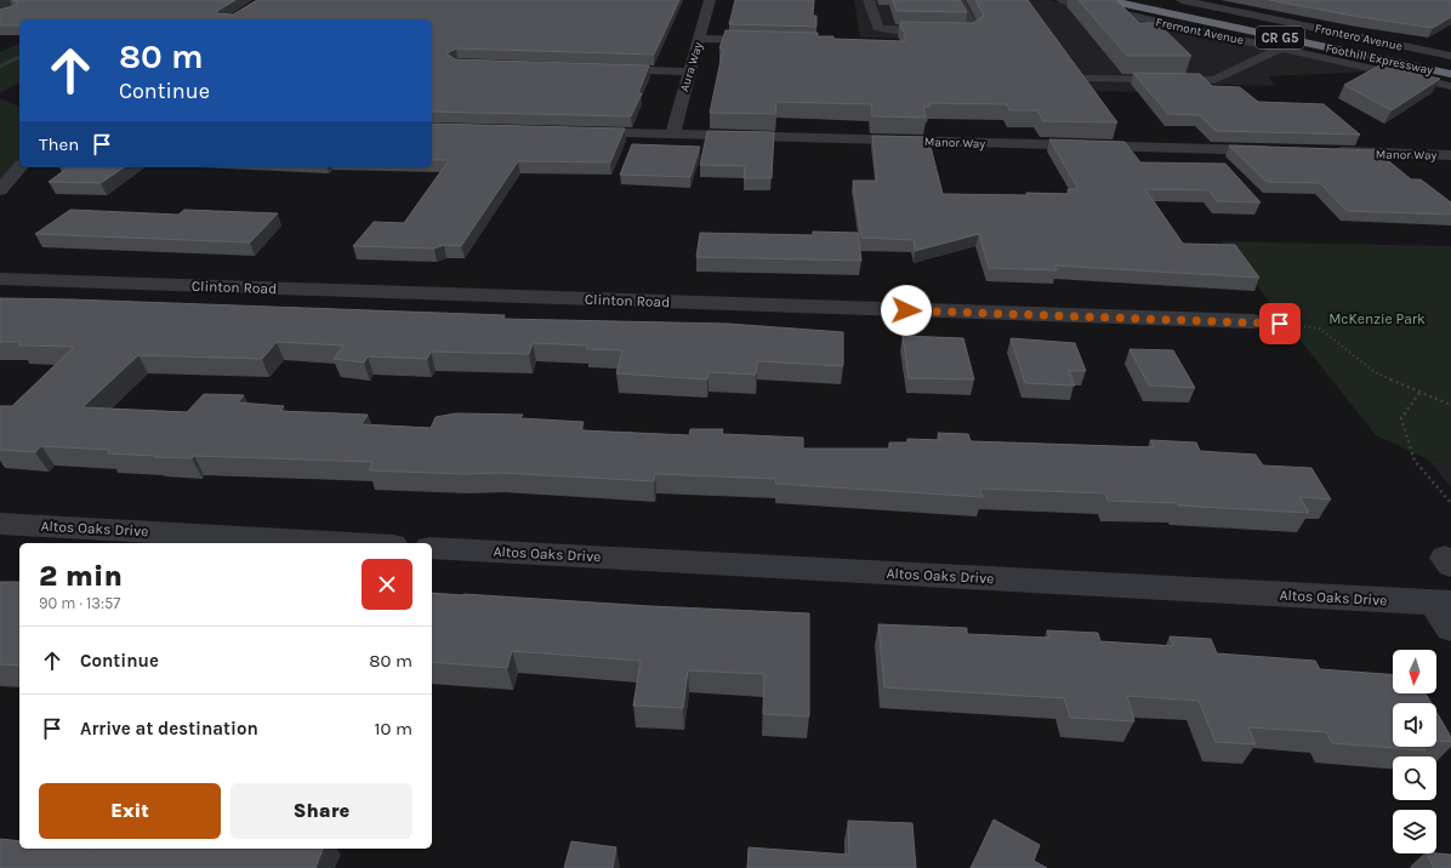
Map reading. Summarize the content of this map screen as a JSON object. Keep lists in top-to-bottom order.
{
  "streets": {
    "highway": ["CR G5", "Foothill Expressway"],
    "street": [
      "Fremont Avenue",
      "Frontero Avenue",
      "Aura Way",
      "Manor Way",
      "Clinton Road",
      "Altos Oaks Drive"
    ]
  },
  "crossings": [
    ["Aura Way", "Manor Way"]
  ],
  "parks": ["McKenzie Park"],
  "north": "bottom",
  "page": {
    "turn": ["80 m", "Continue"],
    "then": "Then",
    "heading": ["2 min", "90 m · 13:57"],
    "list": [
      {
        "name": "Continue",
        "value": "80 m"
      },
      {
        "name": "Arrive at destination",
        "value": "10 m"
      }
    ],
    "buttons": ["Exit", "Share"]
  }
}
